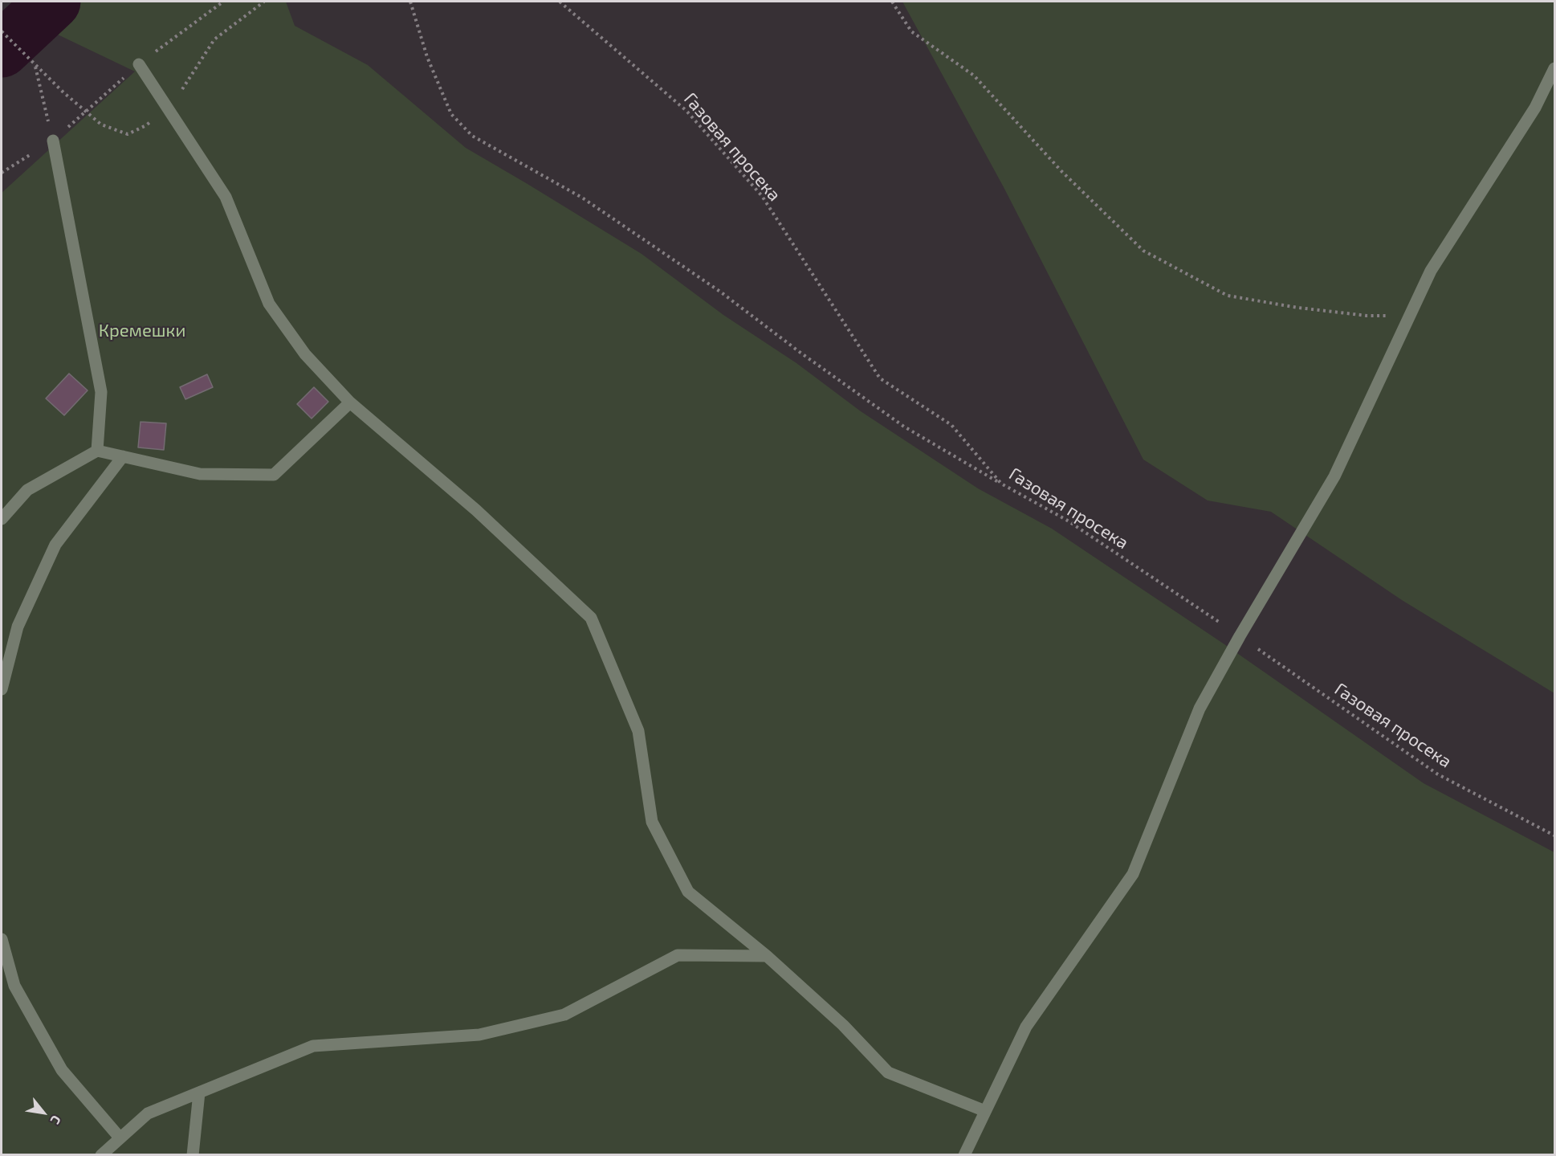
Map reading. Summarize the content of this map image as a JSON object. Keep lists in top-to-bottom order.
{
  "streets": {
    "path": ["Газовая просека"]
  },
  "parks": ["Кремешки"],
  "north": "bottom right"
}
